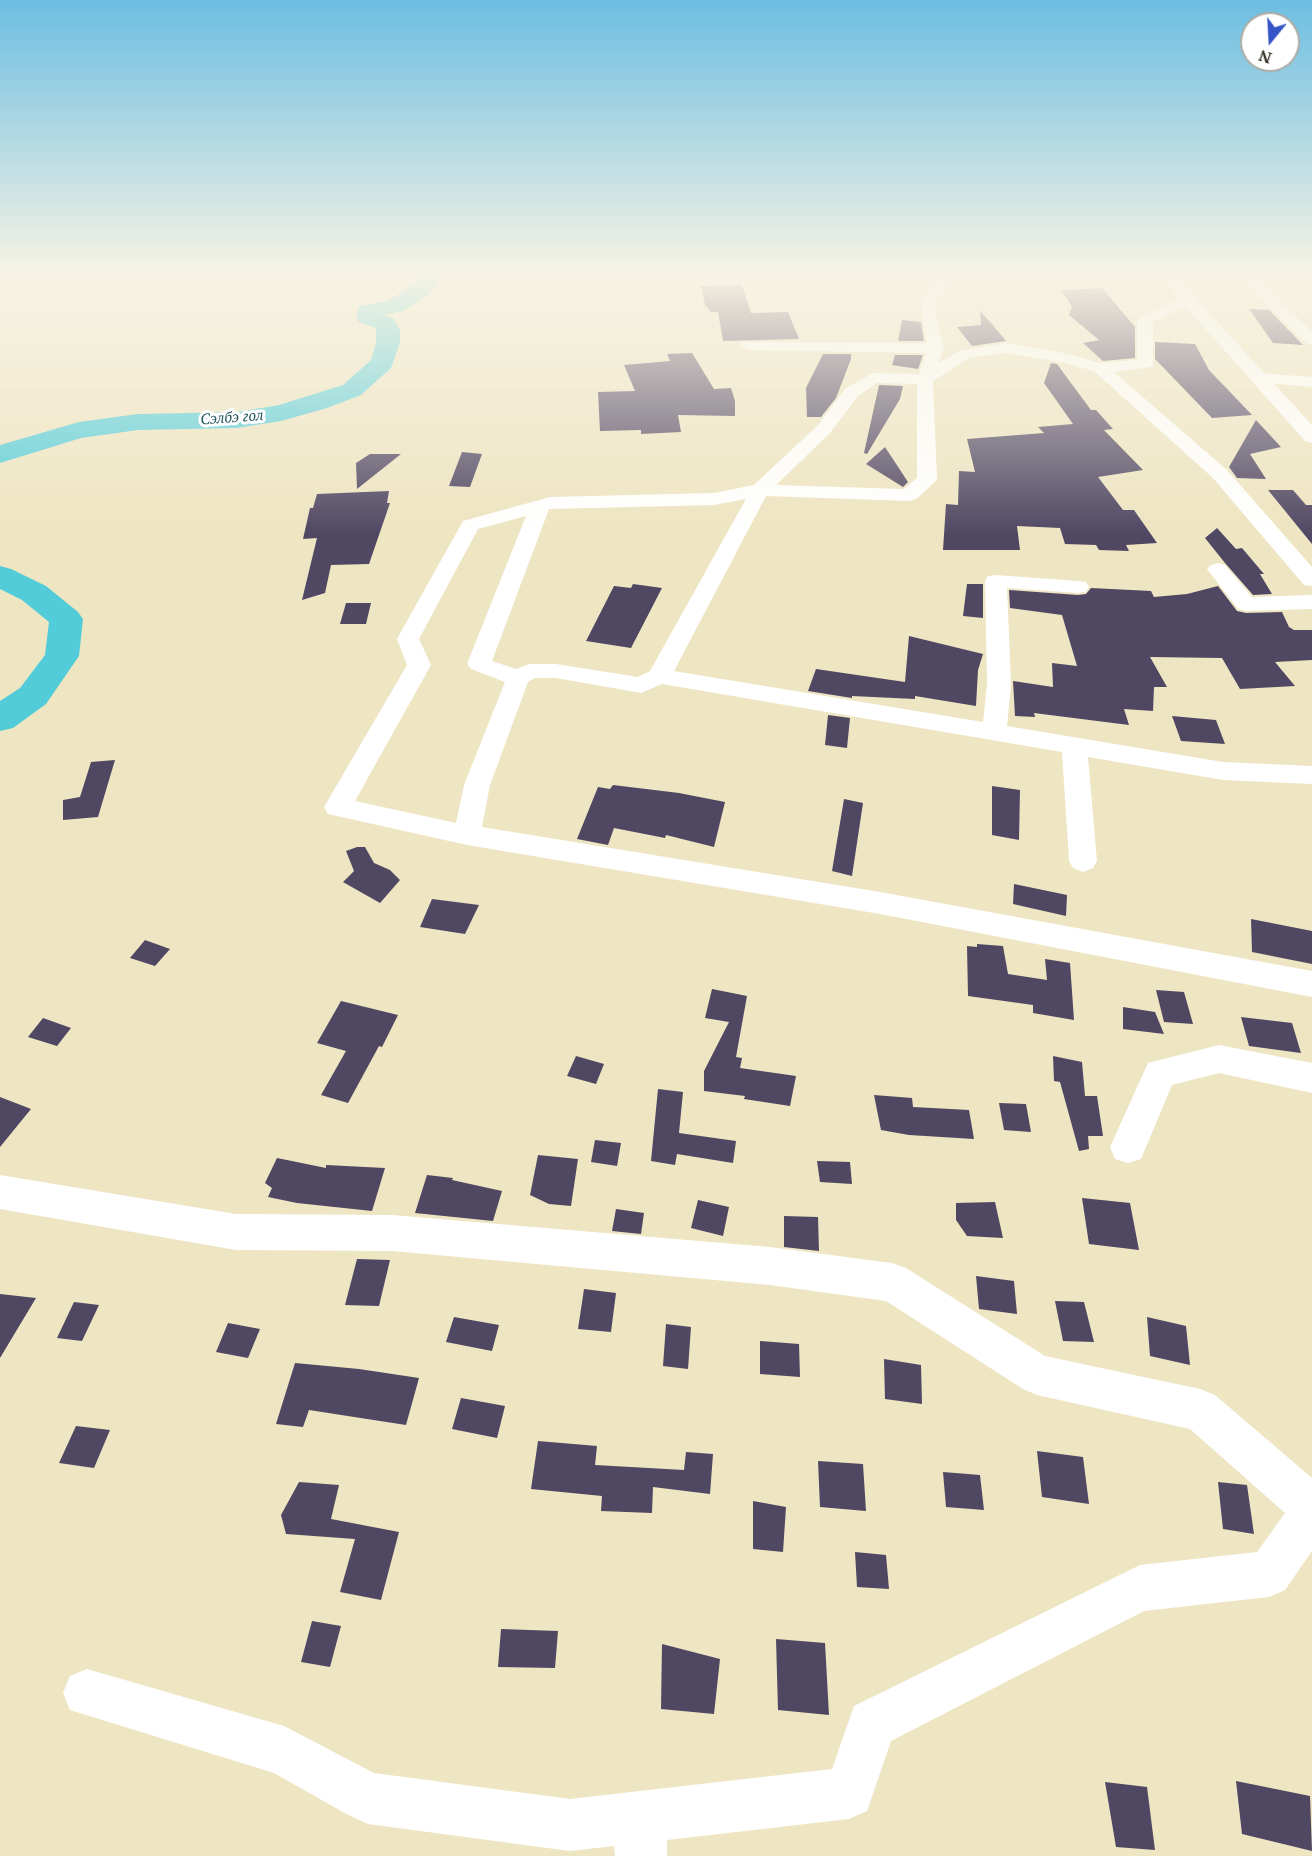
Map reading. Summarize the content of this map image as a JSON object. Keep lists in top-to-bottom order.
{
  "water": ["Сэлбэ гол"],
  "north": "bottom"
}
